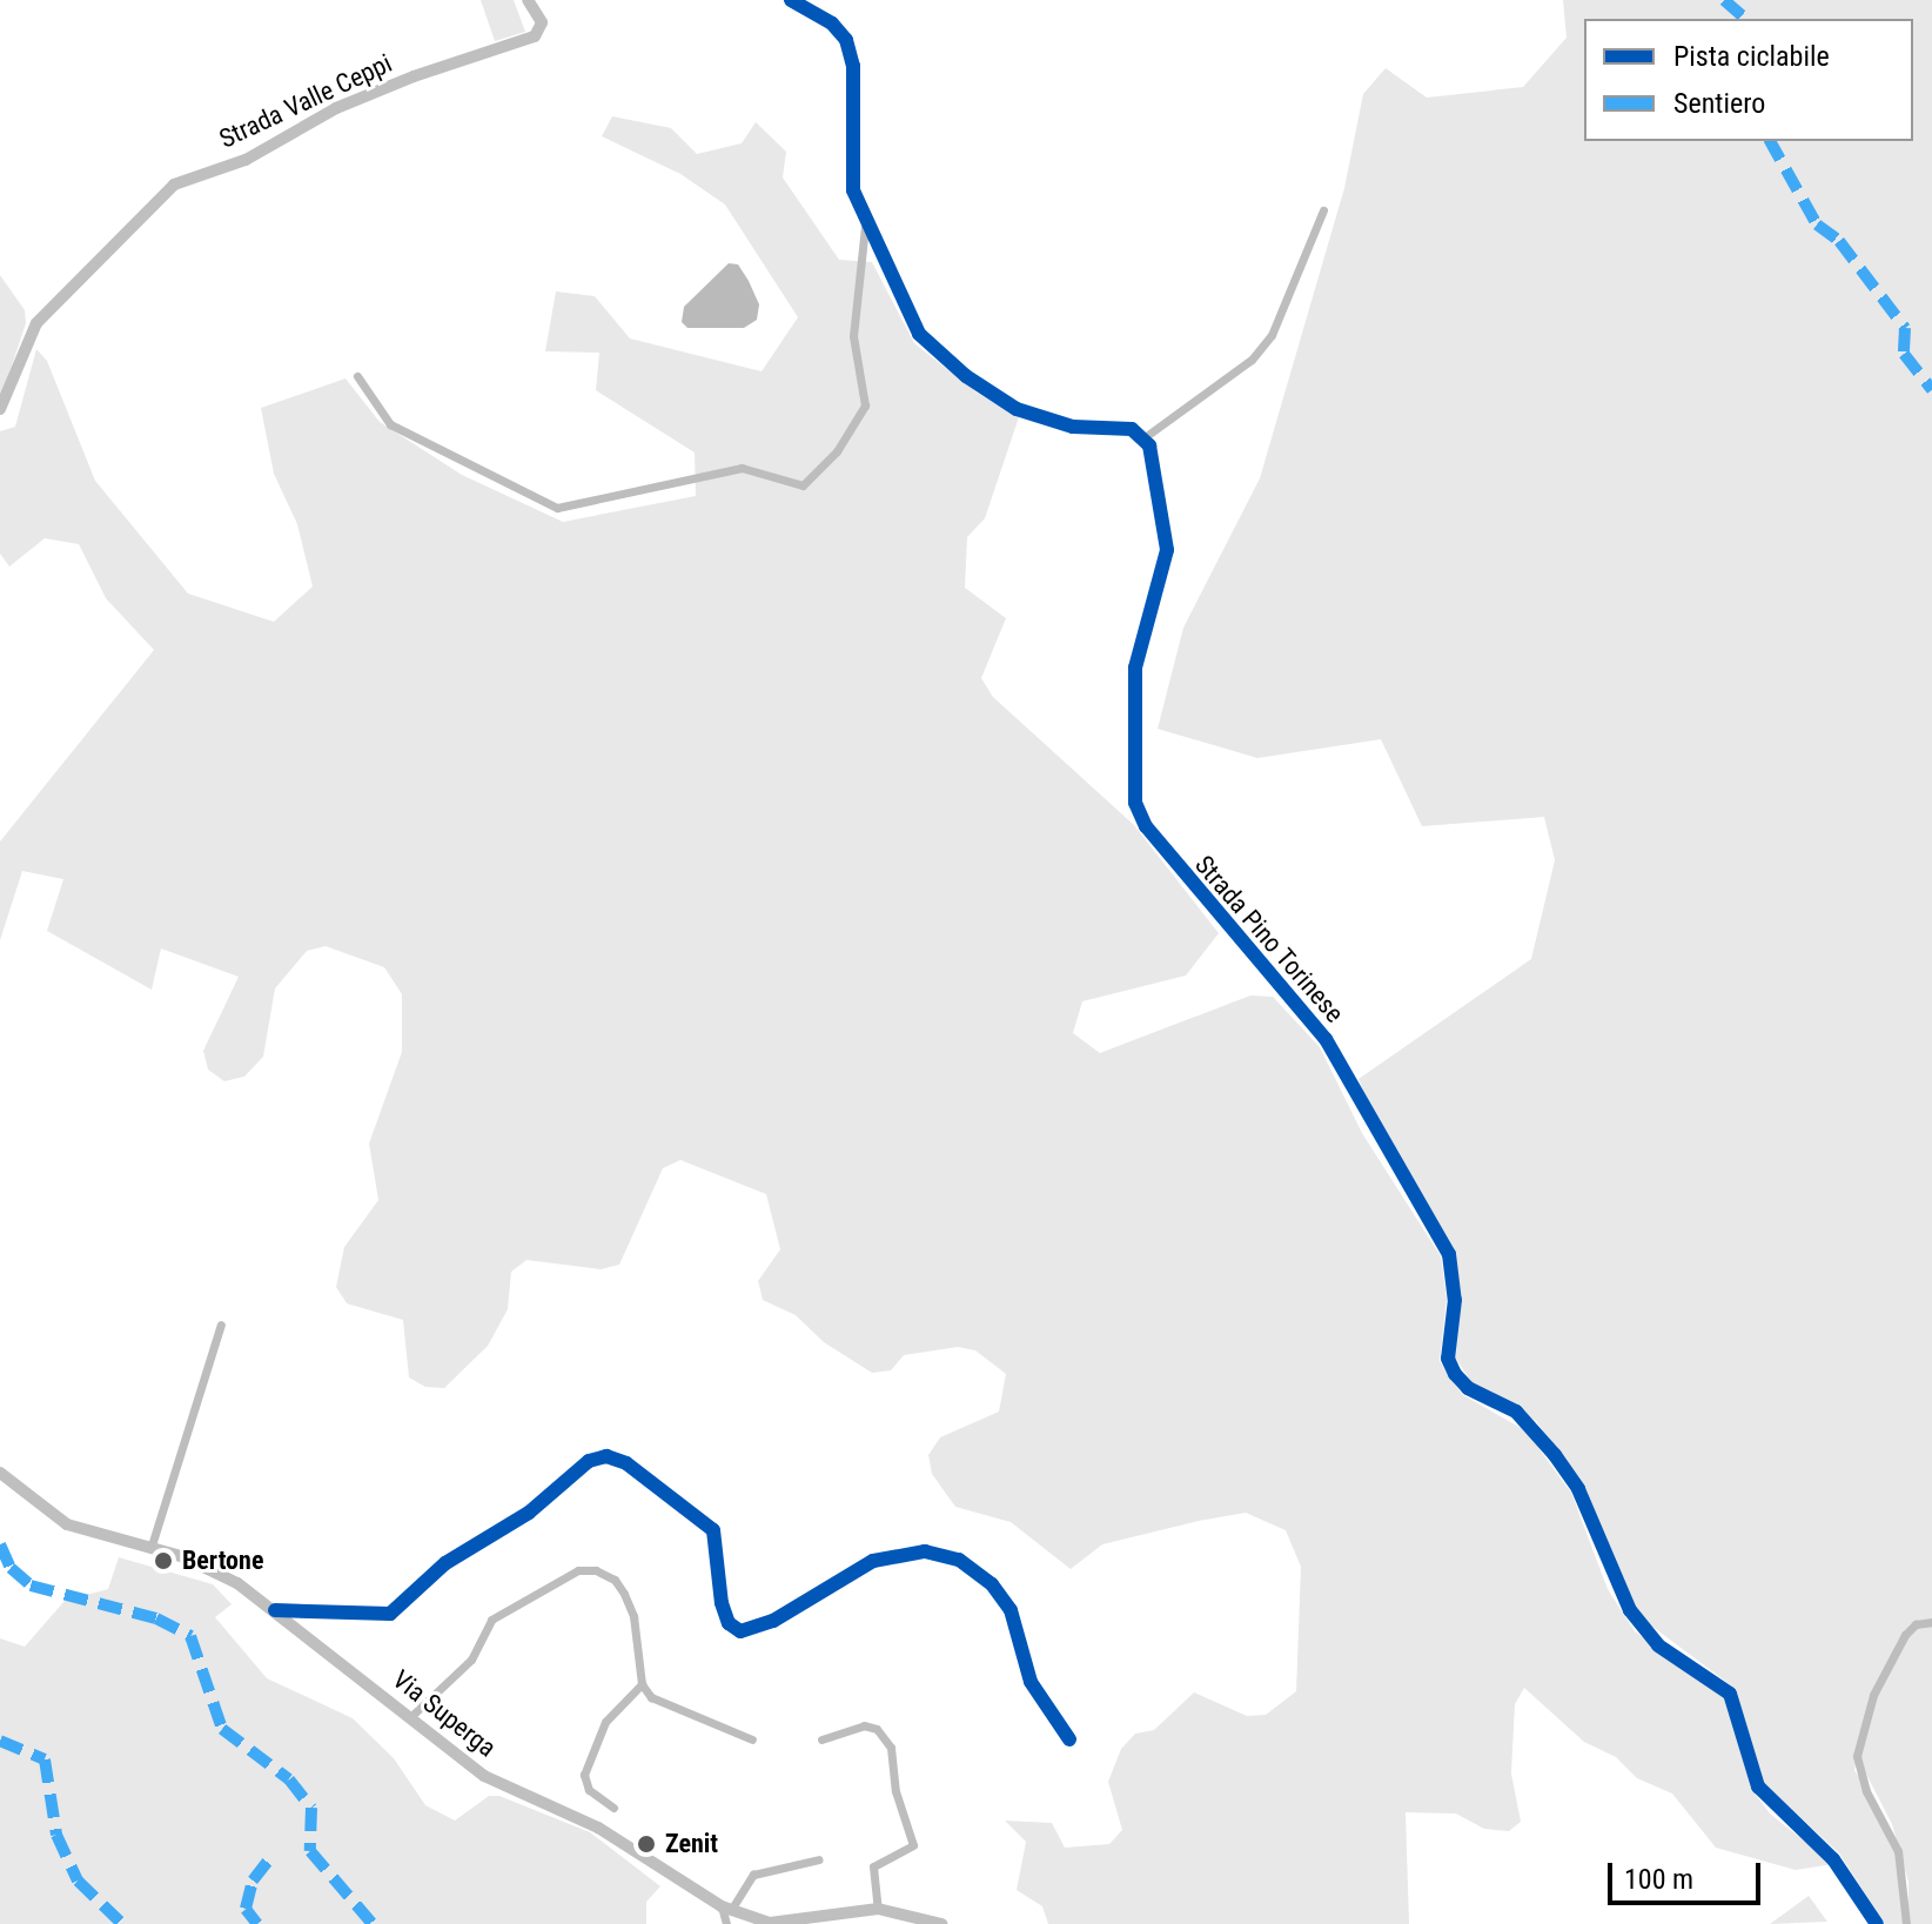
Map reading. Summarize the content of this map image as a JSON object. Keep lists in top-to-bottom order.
{
  "streets": {
    "street": ["Strada Valle Ceppi", "Strada Pino Torinese", "Via Superga"]
  },
  "places": ["Bertone", "Zenit"],
  "legend": ["Pista ciclabile", "Sentiero"],
  "scale_bar": "100 m"
}
